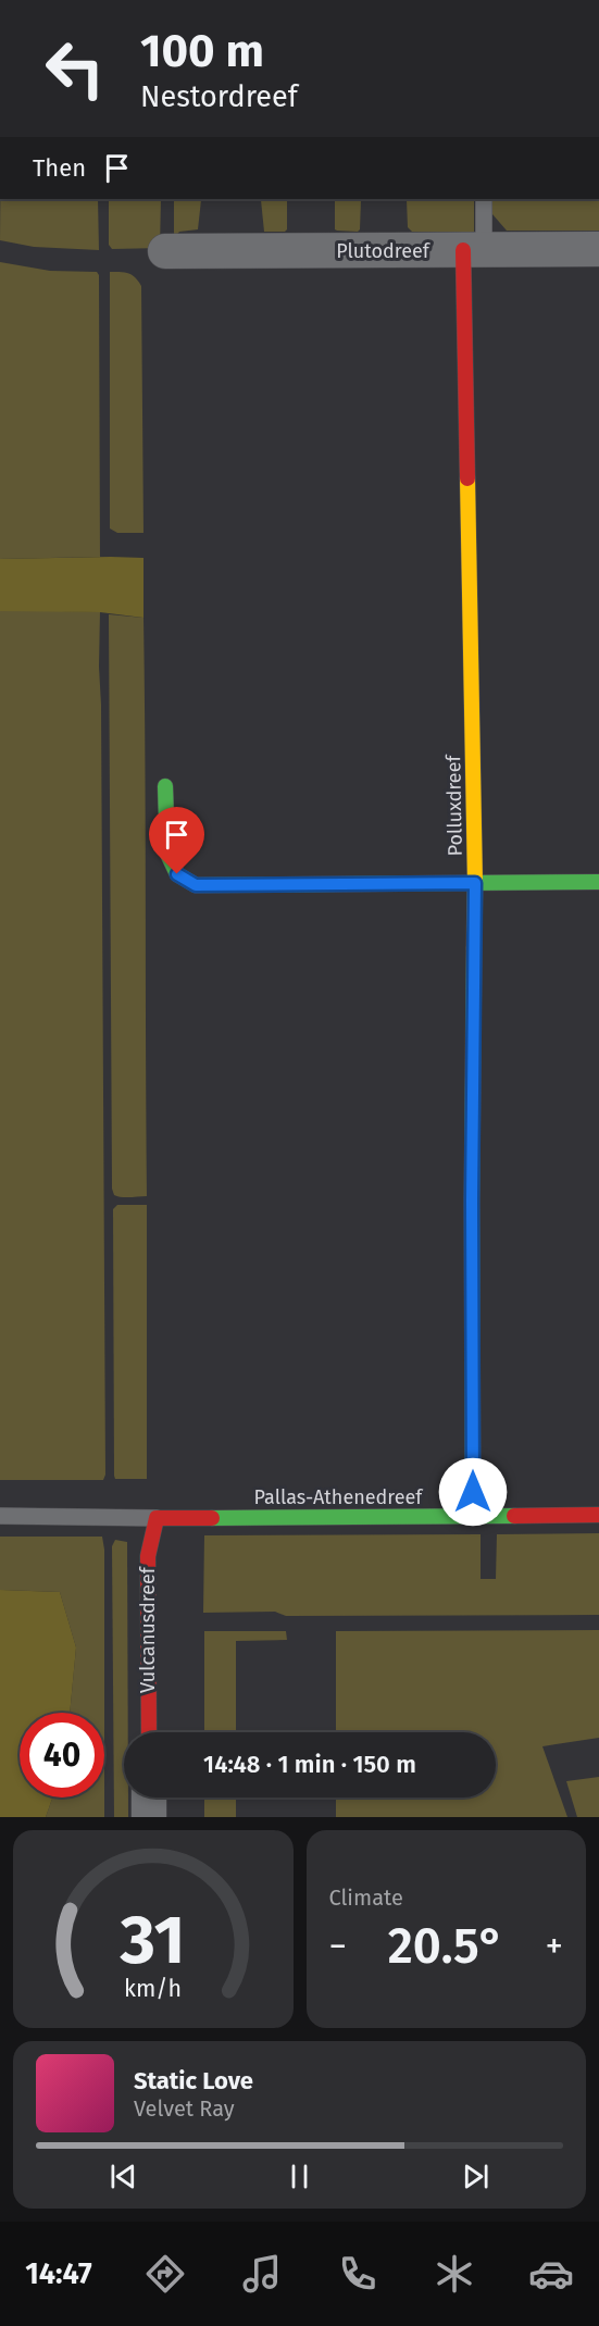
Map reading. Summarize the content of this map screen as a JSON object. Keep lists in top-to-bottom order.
{
  "streets": {
    "street": [
      "Plutodreef",
      "Polluxdreef",
      "Pallas-Athenedreef",
      "Vulcanusdreef"
    ]
  },
  "crossings": [
    ["Plutodreef", "Polluxdreef"],
    ["Polluxdreef", "Pallas-Athenedreef"],
    ["Pallas-Athenedreef", "Vulcanusdreef"]
  ],
  "page": {
    "turn": ["100 m", "Nestordreef"],
    "then": "Then",
    "limit": "40",
    "trip": "14:48 · 1 min · 150 m",
    "tile": "Climate",
    "heat": ["−", "20.5°", "+"],
    "song": ["Static Love", "Velvet Ray"],
    "tabs": "14:47",
    "gauge": ["31", "km/h"]
  }
}
